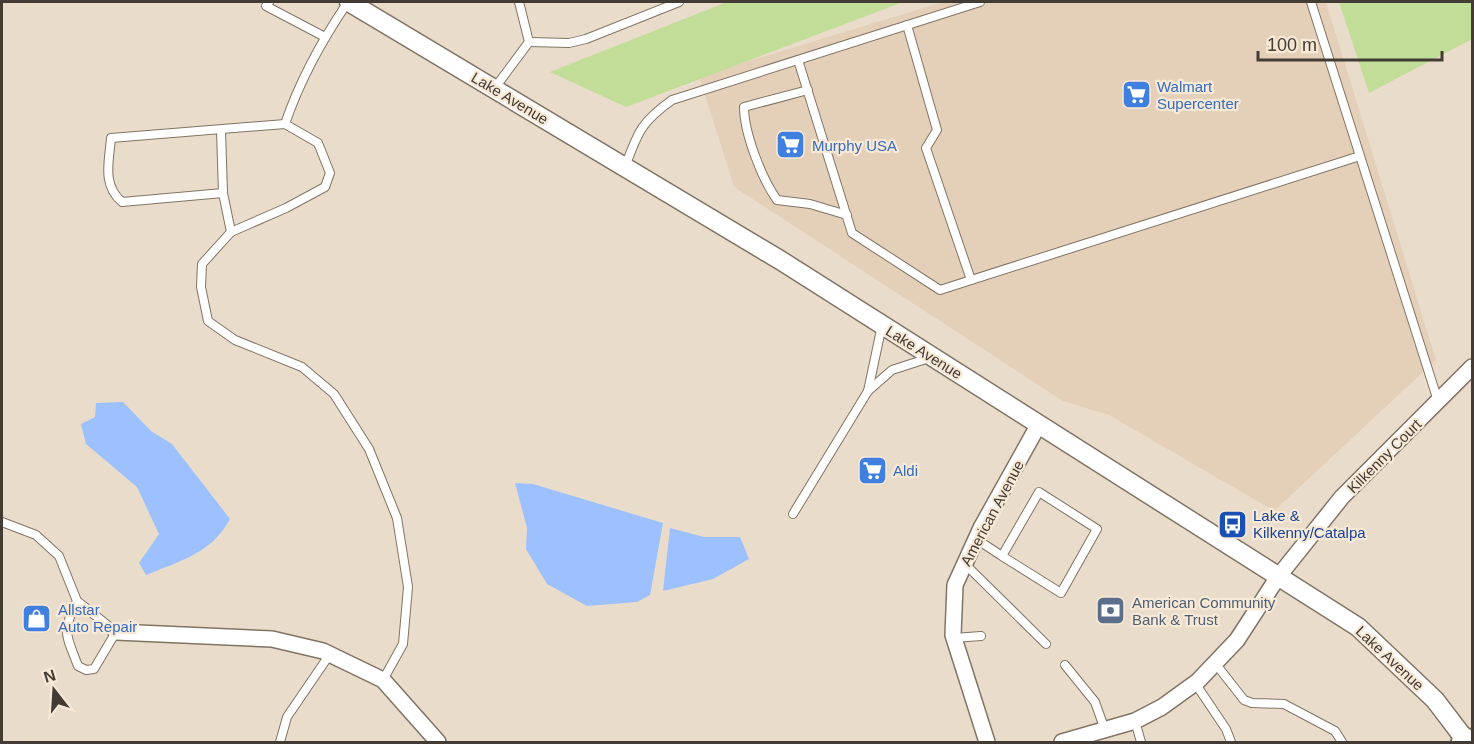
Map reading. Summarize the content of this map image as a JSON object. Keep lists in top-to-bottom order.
{
  "streets": {
    "street": ["Lake Avenue", "Kilkenny Court", "American Avenue"]
  },
  "crossings": [
    ["Lake Avenue", "Kilkenny Court"],
    ["Lake Avenue", "American Avenue"]
  ],
  "places": {
    "supermarket": ["Walmart Supercenter", "Murphy USA", "Aldi"],
    "bus stop": ["Lake & Kilkenny/Catalpa"],
    "bank": ["American Community Bank & Trust"],
    "shop": ["Allstar Auto Repair"]
  },
  "scale_bar": "100 m",
  "north": "top"
}
